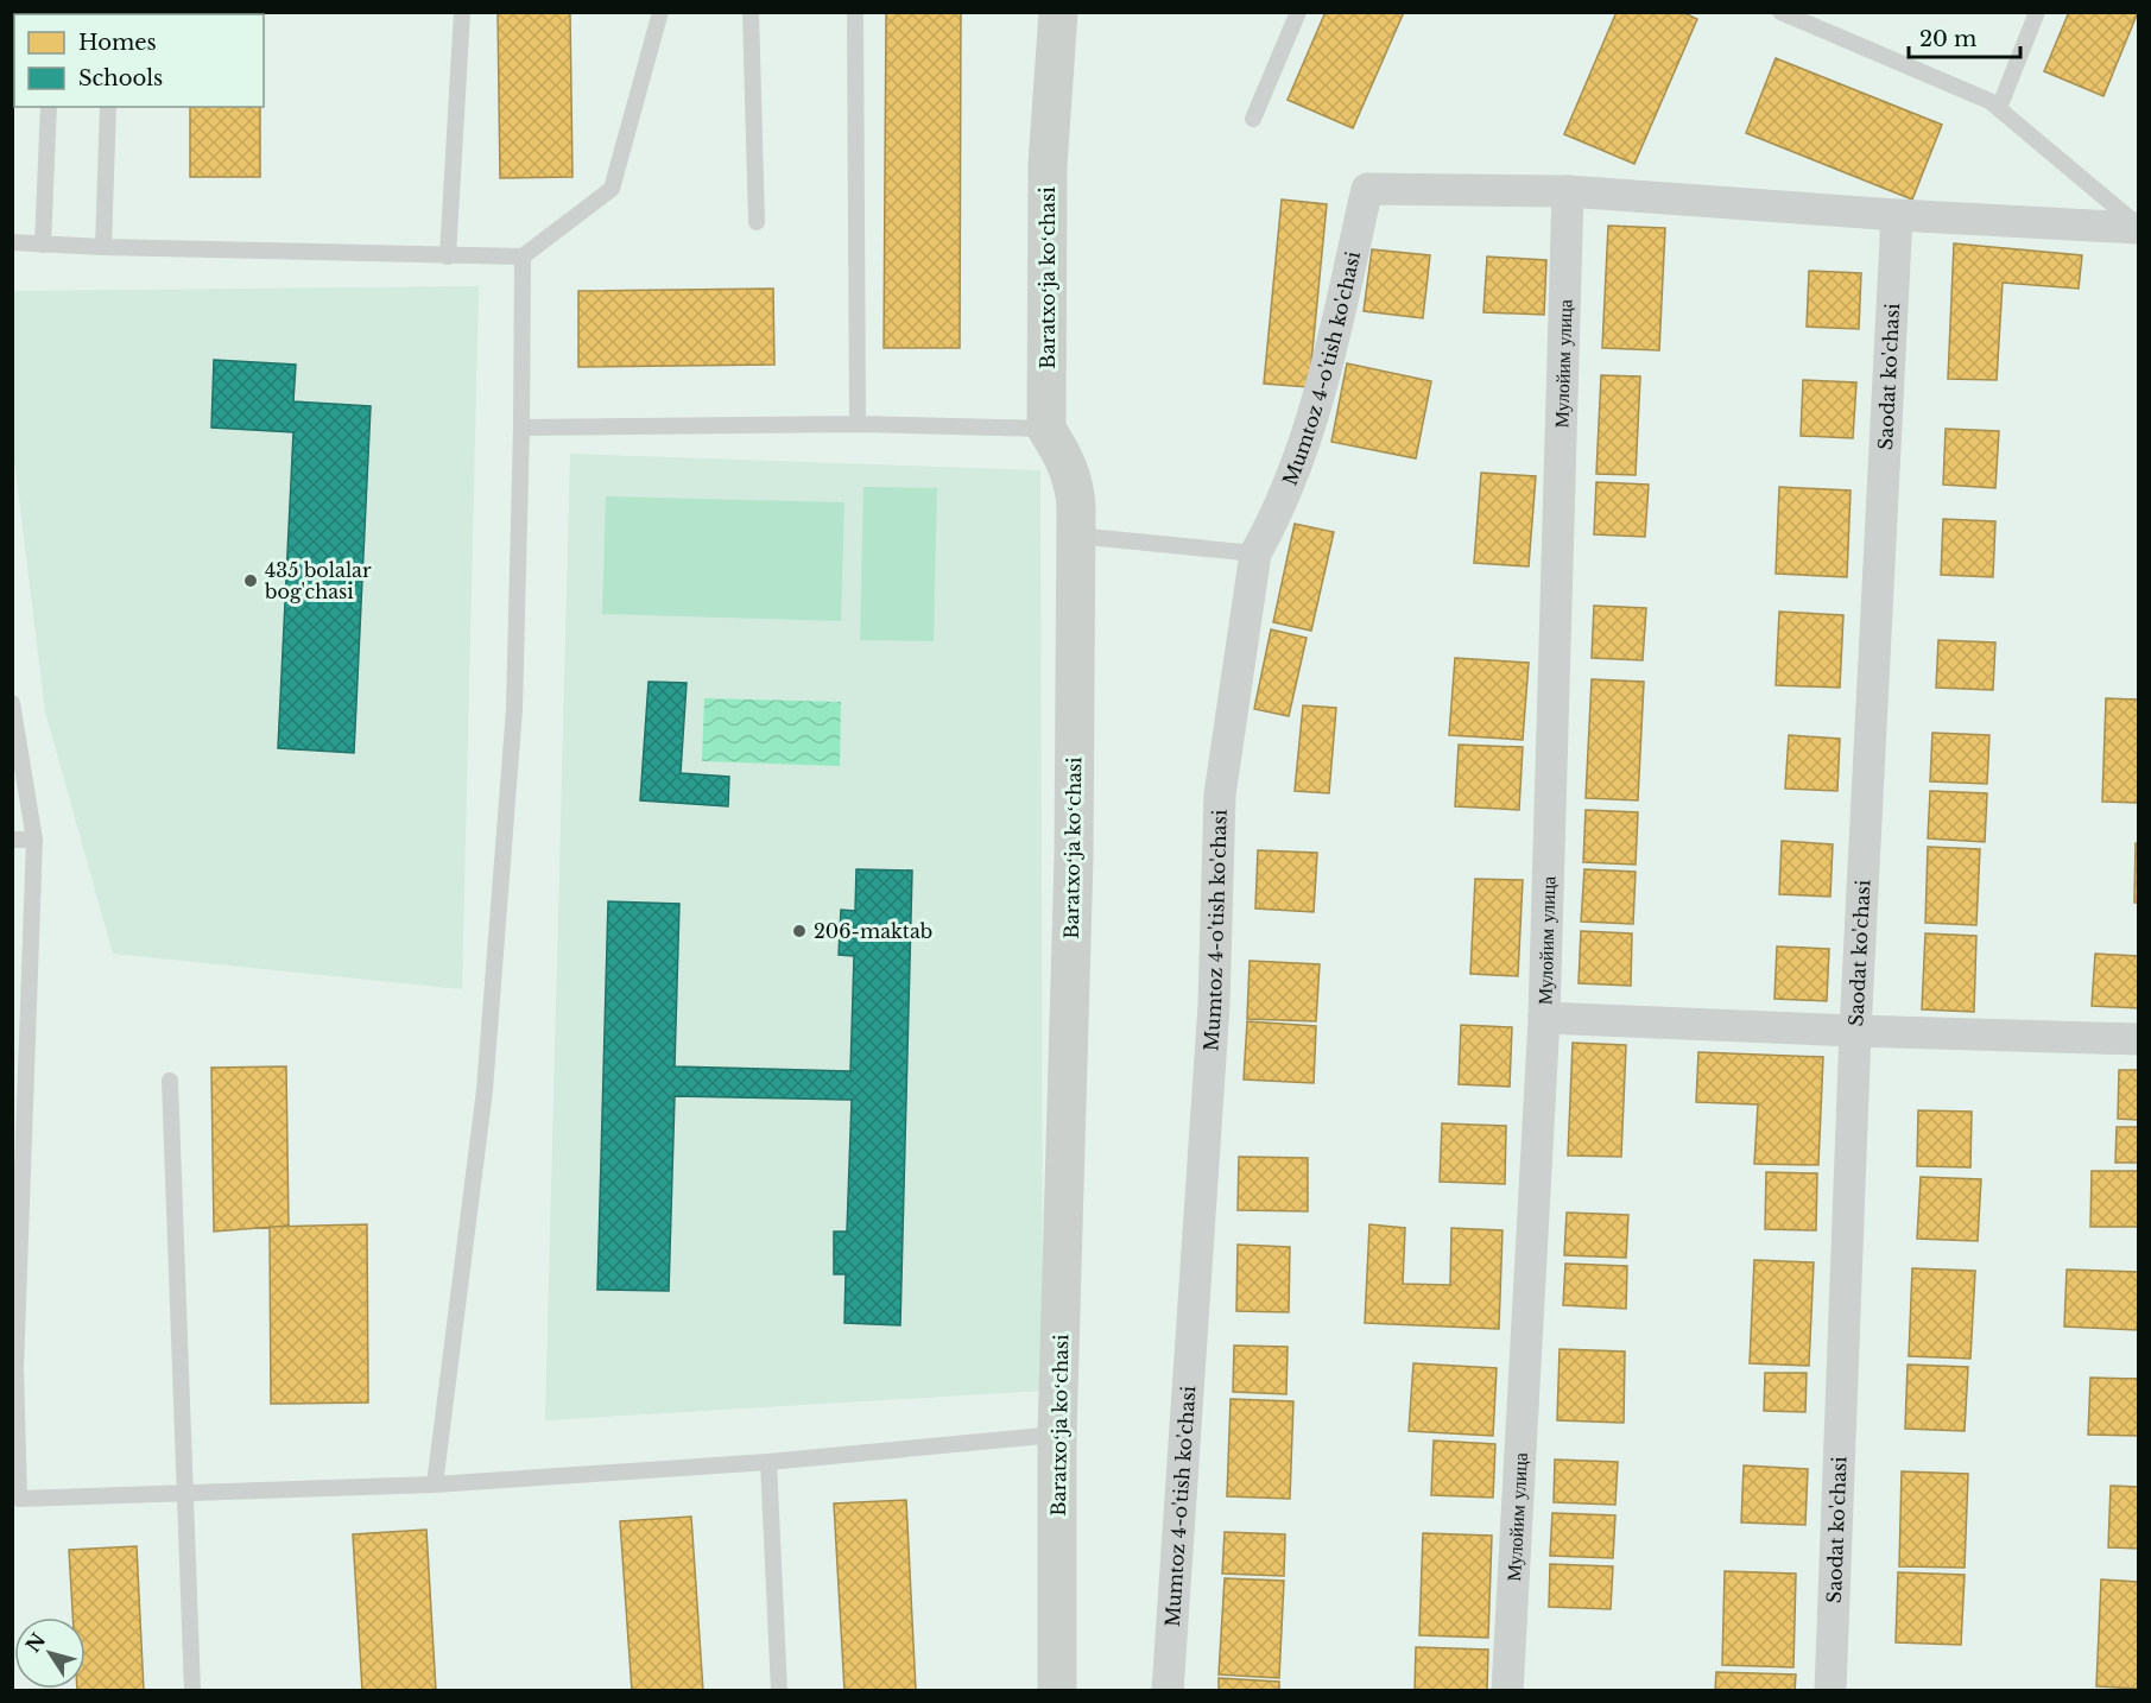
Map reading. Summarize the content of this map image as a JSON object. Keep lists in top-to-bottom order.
{
  "streets": {
    "street": [
      "Baratxoʻja koʻchasi",
      "Мулойим улица",
      "Mumtoz 4-o'tish ko'chasi",
      "Saodat ko'chasi"
    ]
  },
  "crossings": [
    ["Мулойим улица", "Mumtoz 4-o'tish ko'chasi"]
  ],
  "places": ["435 bolalar bog'chasi", "206-maktab"],
  "legend": ["Homes", "Schools"],
  "scale_bar": "20 m",
  "north": "top left"
}
